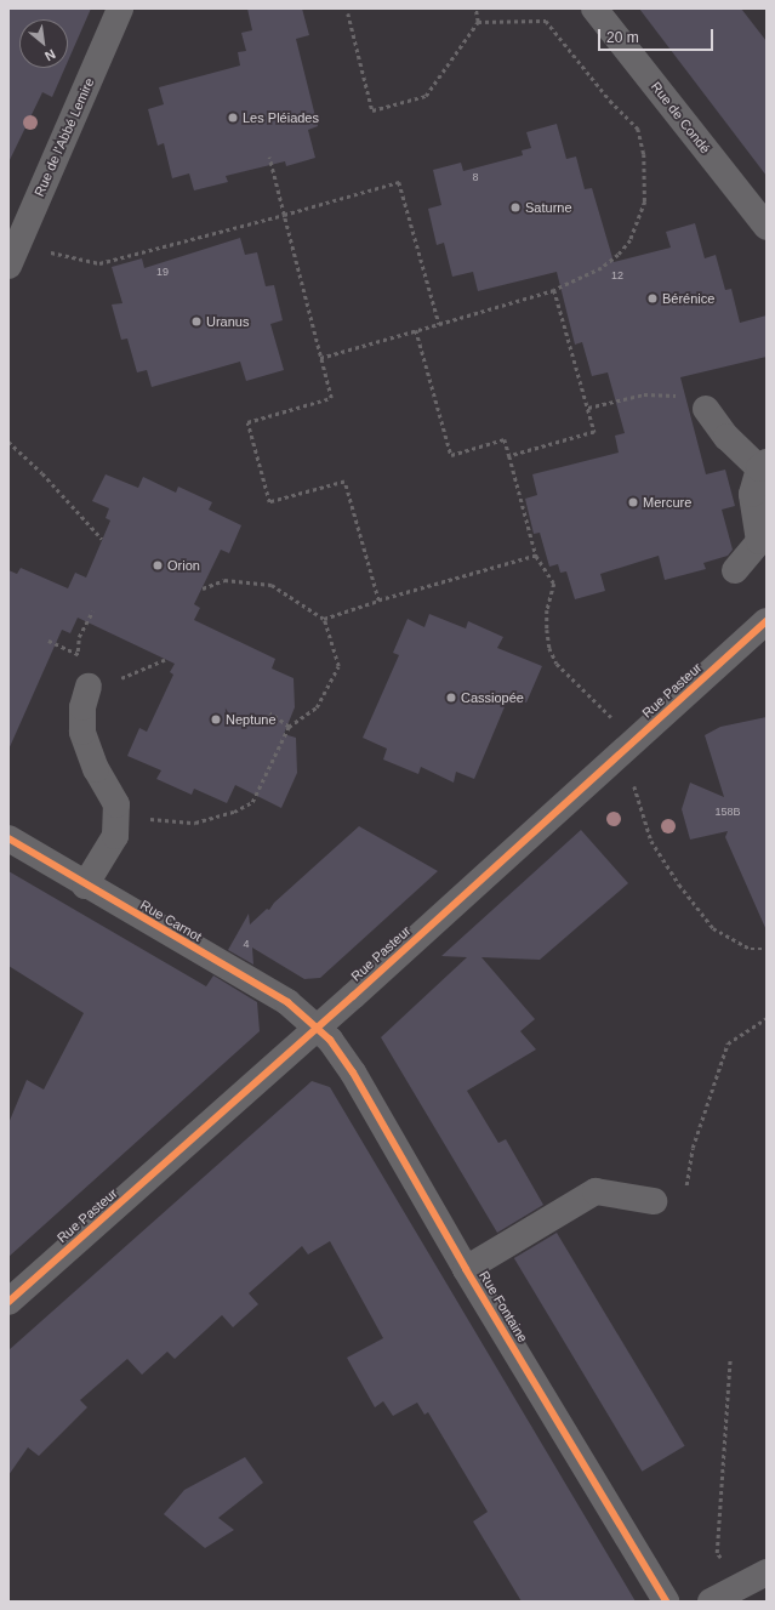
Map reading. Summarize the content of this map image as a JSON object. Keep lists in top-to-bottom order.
{
  "streets": {
    "street": [
      "Rue de Condé",
      "Rue de l'Abbé Lemire",
      "Rue Pasteur",
      "Rue Carnot",
      "Rue Fontaine"
    ]
  },
  "crossings": [
    ["Rue Pasteur", "Rue Carnot"],
    ["Rue Pasteur", "Rue Fontaine"],
    ["Rue Carnot", "Rue Fontaine"]
  ],
  "places": [
    "Les Pléiades",
    "Saturne",
    "Bérénice",
    "Uranus",
    "Mercure",
    "Orion",
    "Cassiopée",
    "Neptune"
  ],
  "house_numbers": [
    "8",
    "19",
    "12",
    "158B",
    "4"
  ],
  "scale_bar": "20 m",
  "north": "bottom right"
}
